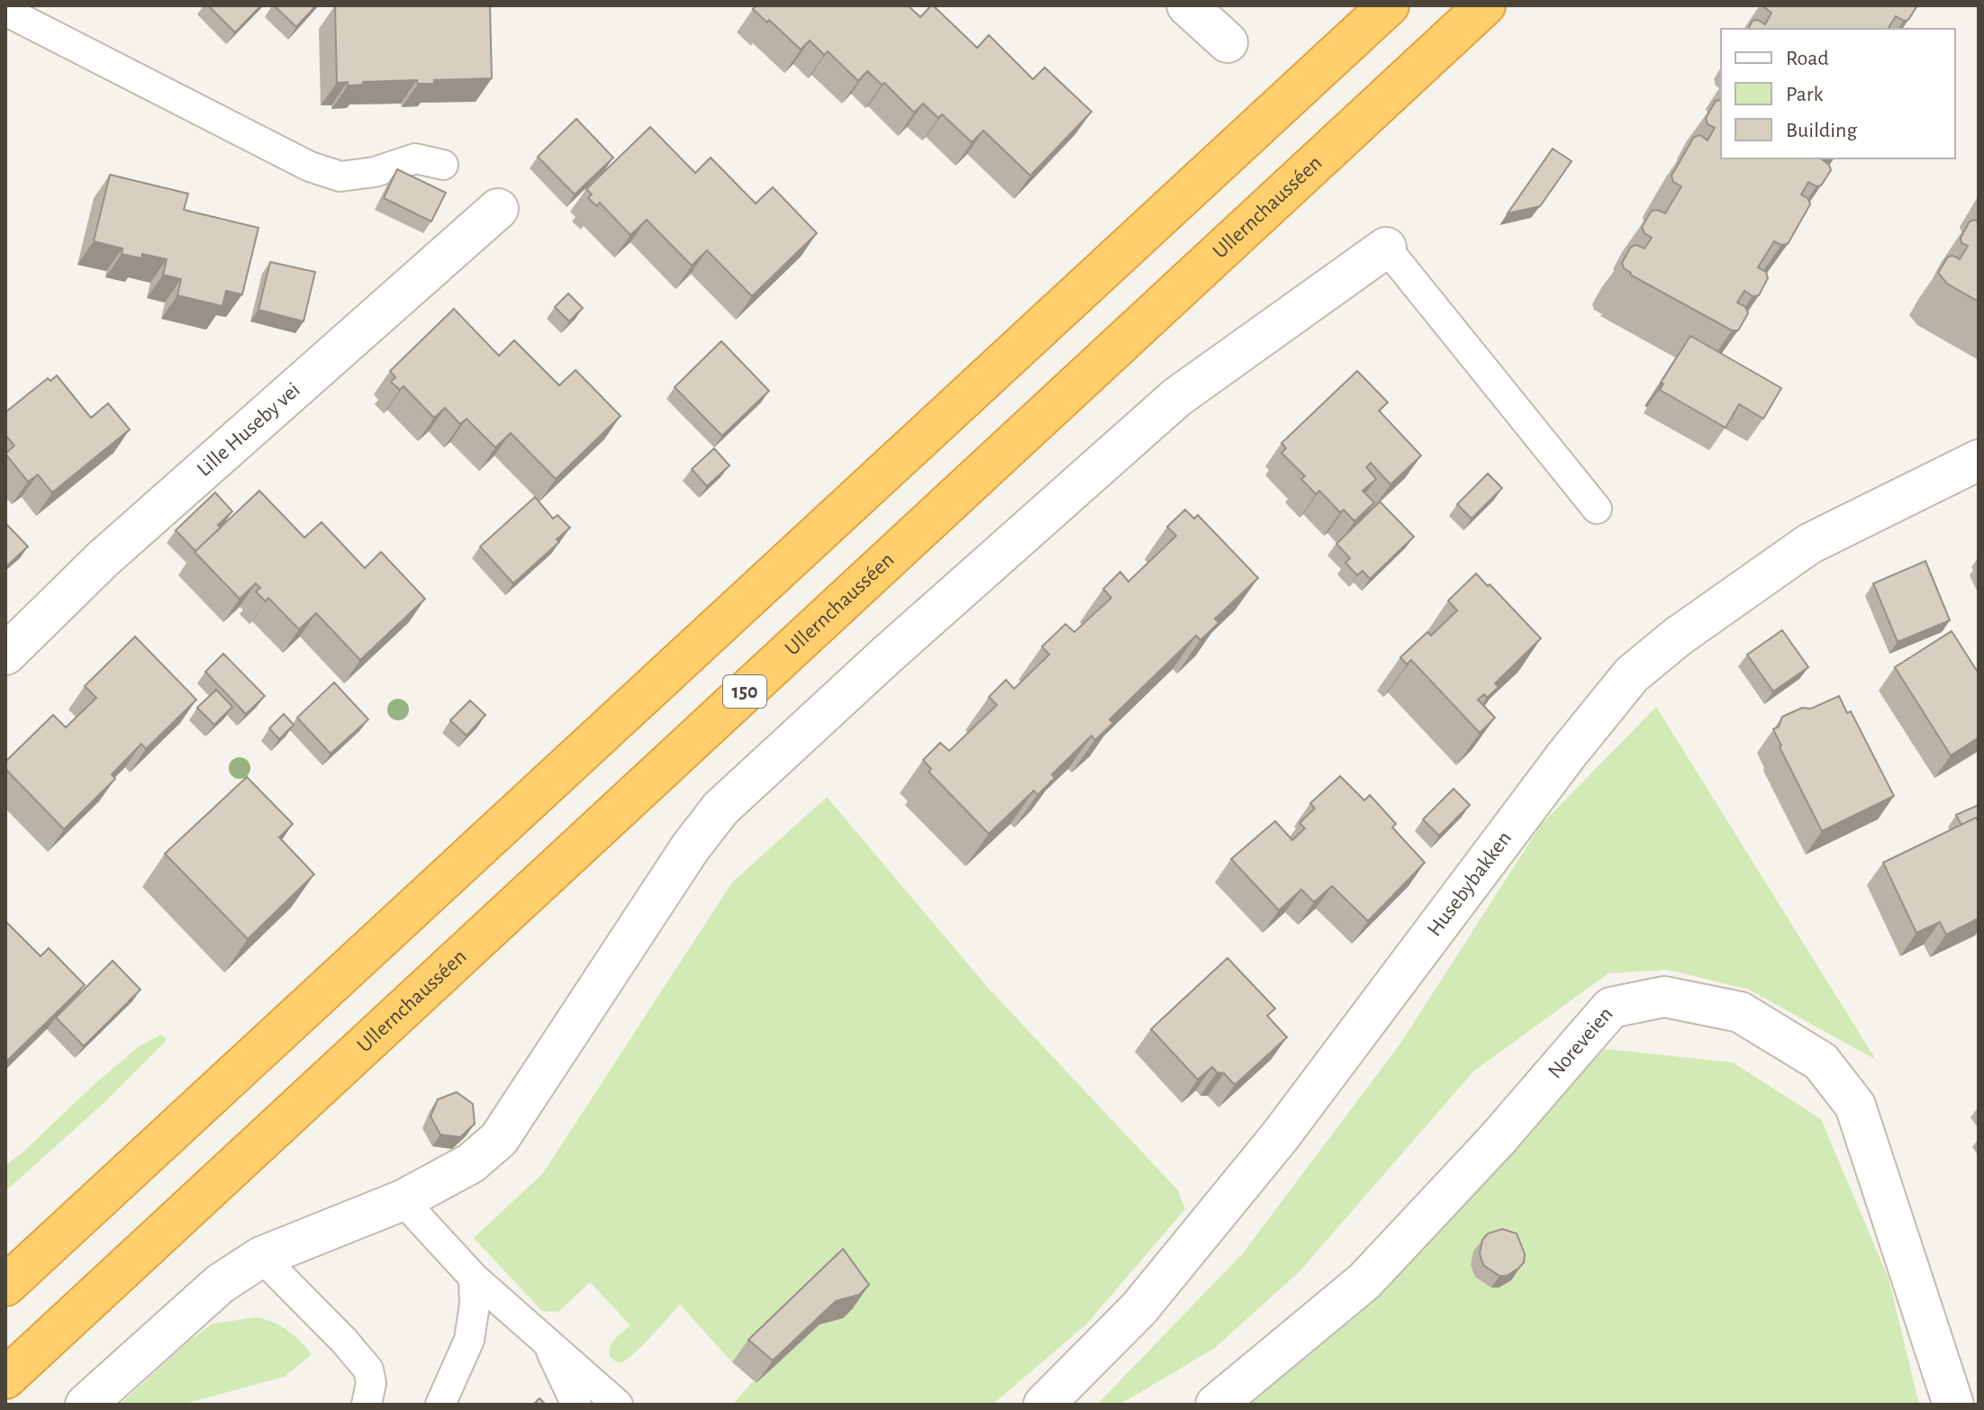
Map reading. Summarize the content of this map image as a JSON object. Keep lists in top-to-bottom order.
{
  "streets": {
    "highway": ["Ullernchausséen", "150"],
    "street": ["Lille Huseby vei", "Husebybakken", "Noreveien"]
  },
  "legend": ["Road", "Park", "Building"]
}
